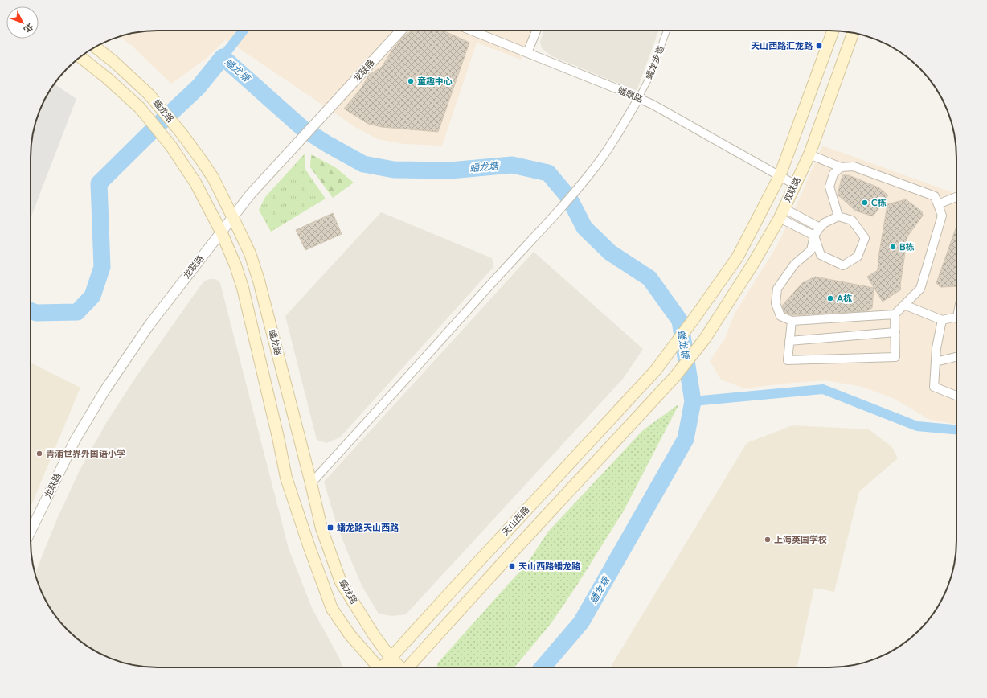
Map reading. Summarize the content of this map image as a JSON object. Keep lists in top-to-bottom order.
{
  "streets": {
    "main road": ["蟠龙路", "双联路", "天山西路"],
    "street": ["蟠龙步道", "龙联路", "蟠鼎路"]
  },
  "crossings": [
    ["蟠龙步道", "蟠鼎路"],
    ["龙联路", "蟠龙路"],
    ["蟠鼎路", "双联路"],
    ["蟠鼎路", "天山西路"],
    ["蟠龙路", "天山西路"],
    ["双联路", "天山西路"]
  ],
  "water": ["蟠龙塘"],
  "places": {
    "transit": ["天山西路汇龙路", "蟠龙路天山西路", "天山西路蟠龙路"],
    "other": [
      "童趣中心",
      "C栋",
      "B栋",
      "A栋",
      "青浦世界外国语小学",
      "上海英国学校"
    ]
  },
  "north": "bottom right"
}
